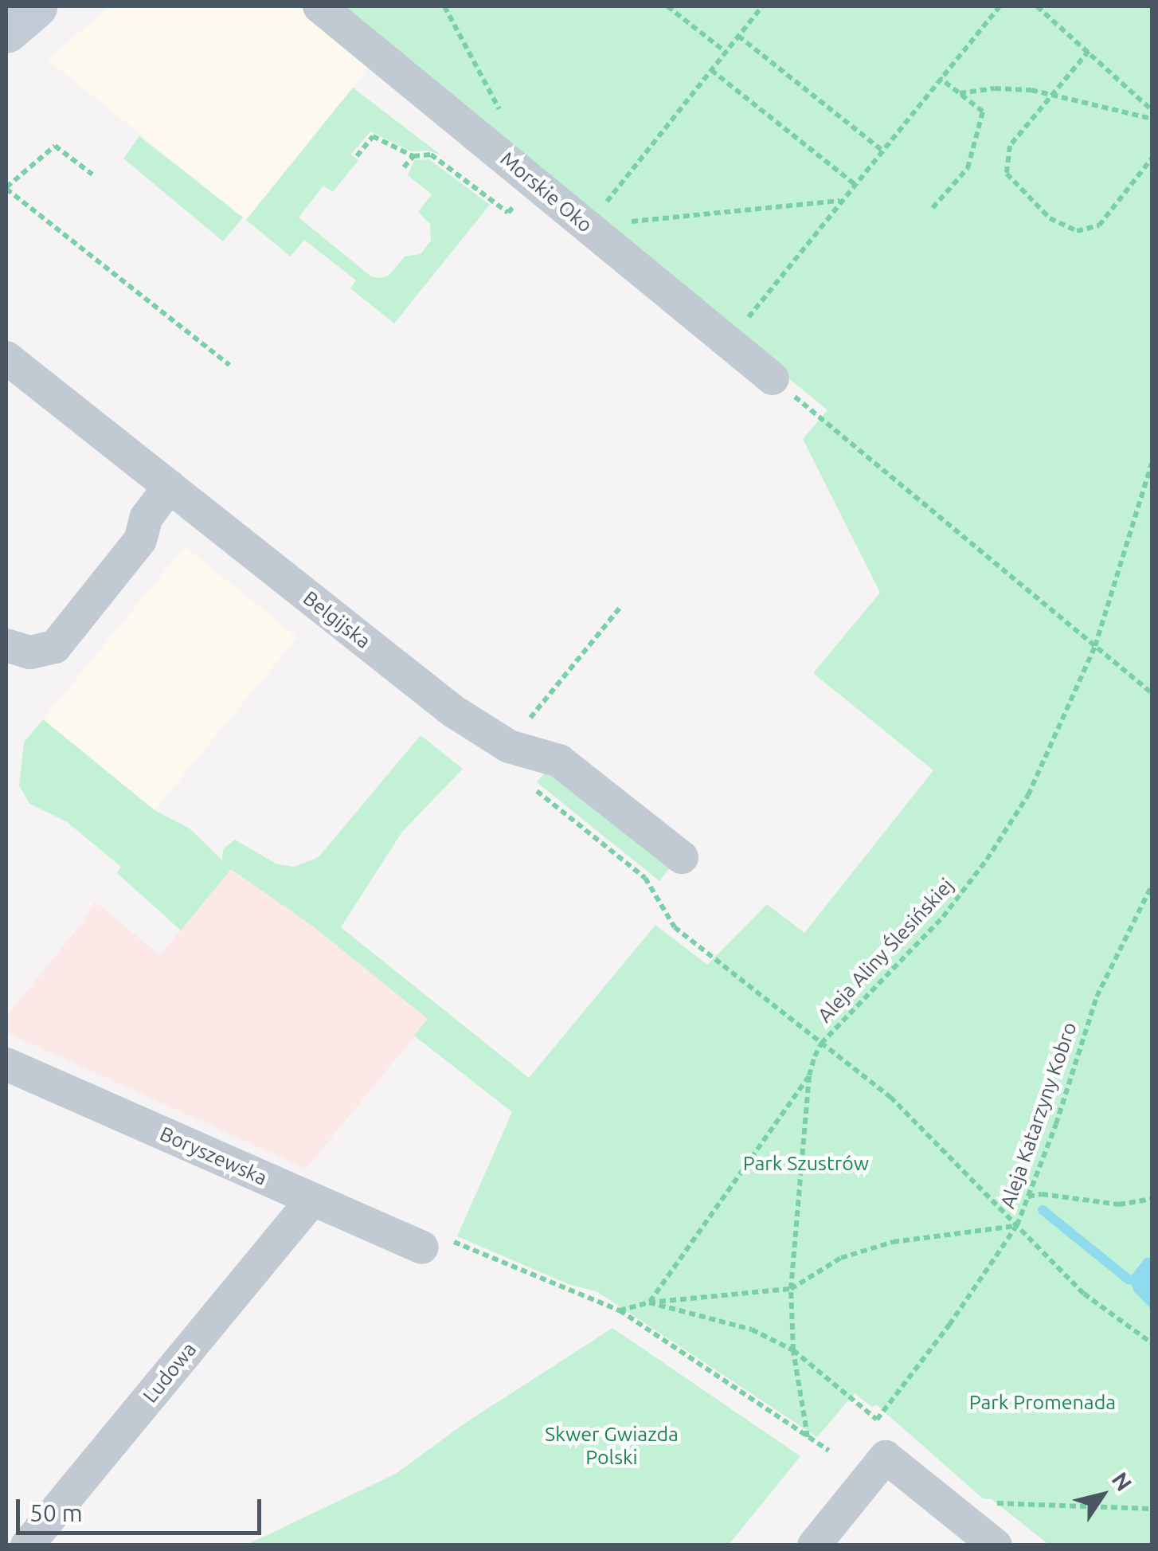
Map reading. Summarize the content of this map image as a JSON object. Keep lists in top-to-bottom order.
{
  "streets": {
    "street": [
      "Morskie Oko",
      "Belgijska",
      "Boryszewska",
      "Ludowa"
    ],
    "path": ["Aleja Aliny Ślesińskiej", "Aleja Katarzyny Kobro"]
  },
  "crossings": [
    ["Aleja Aliny Ślesińskiej", "Aleja Katarzyny Kobro"],
    ["Boryszewska", "Ludowa"]
  ],
  "parks": ["Park Szustrów", "Park Promenada", "Skwer Gwiazda Polski"],
  "scale_bar": "50 m",
  "north": "top right"
}
